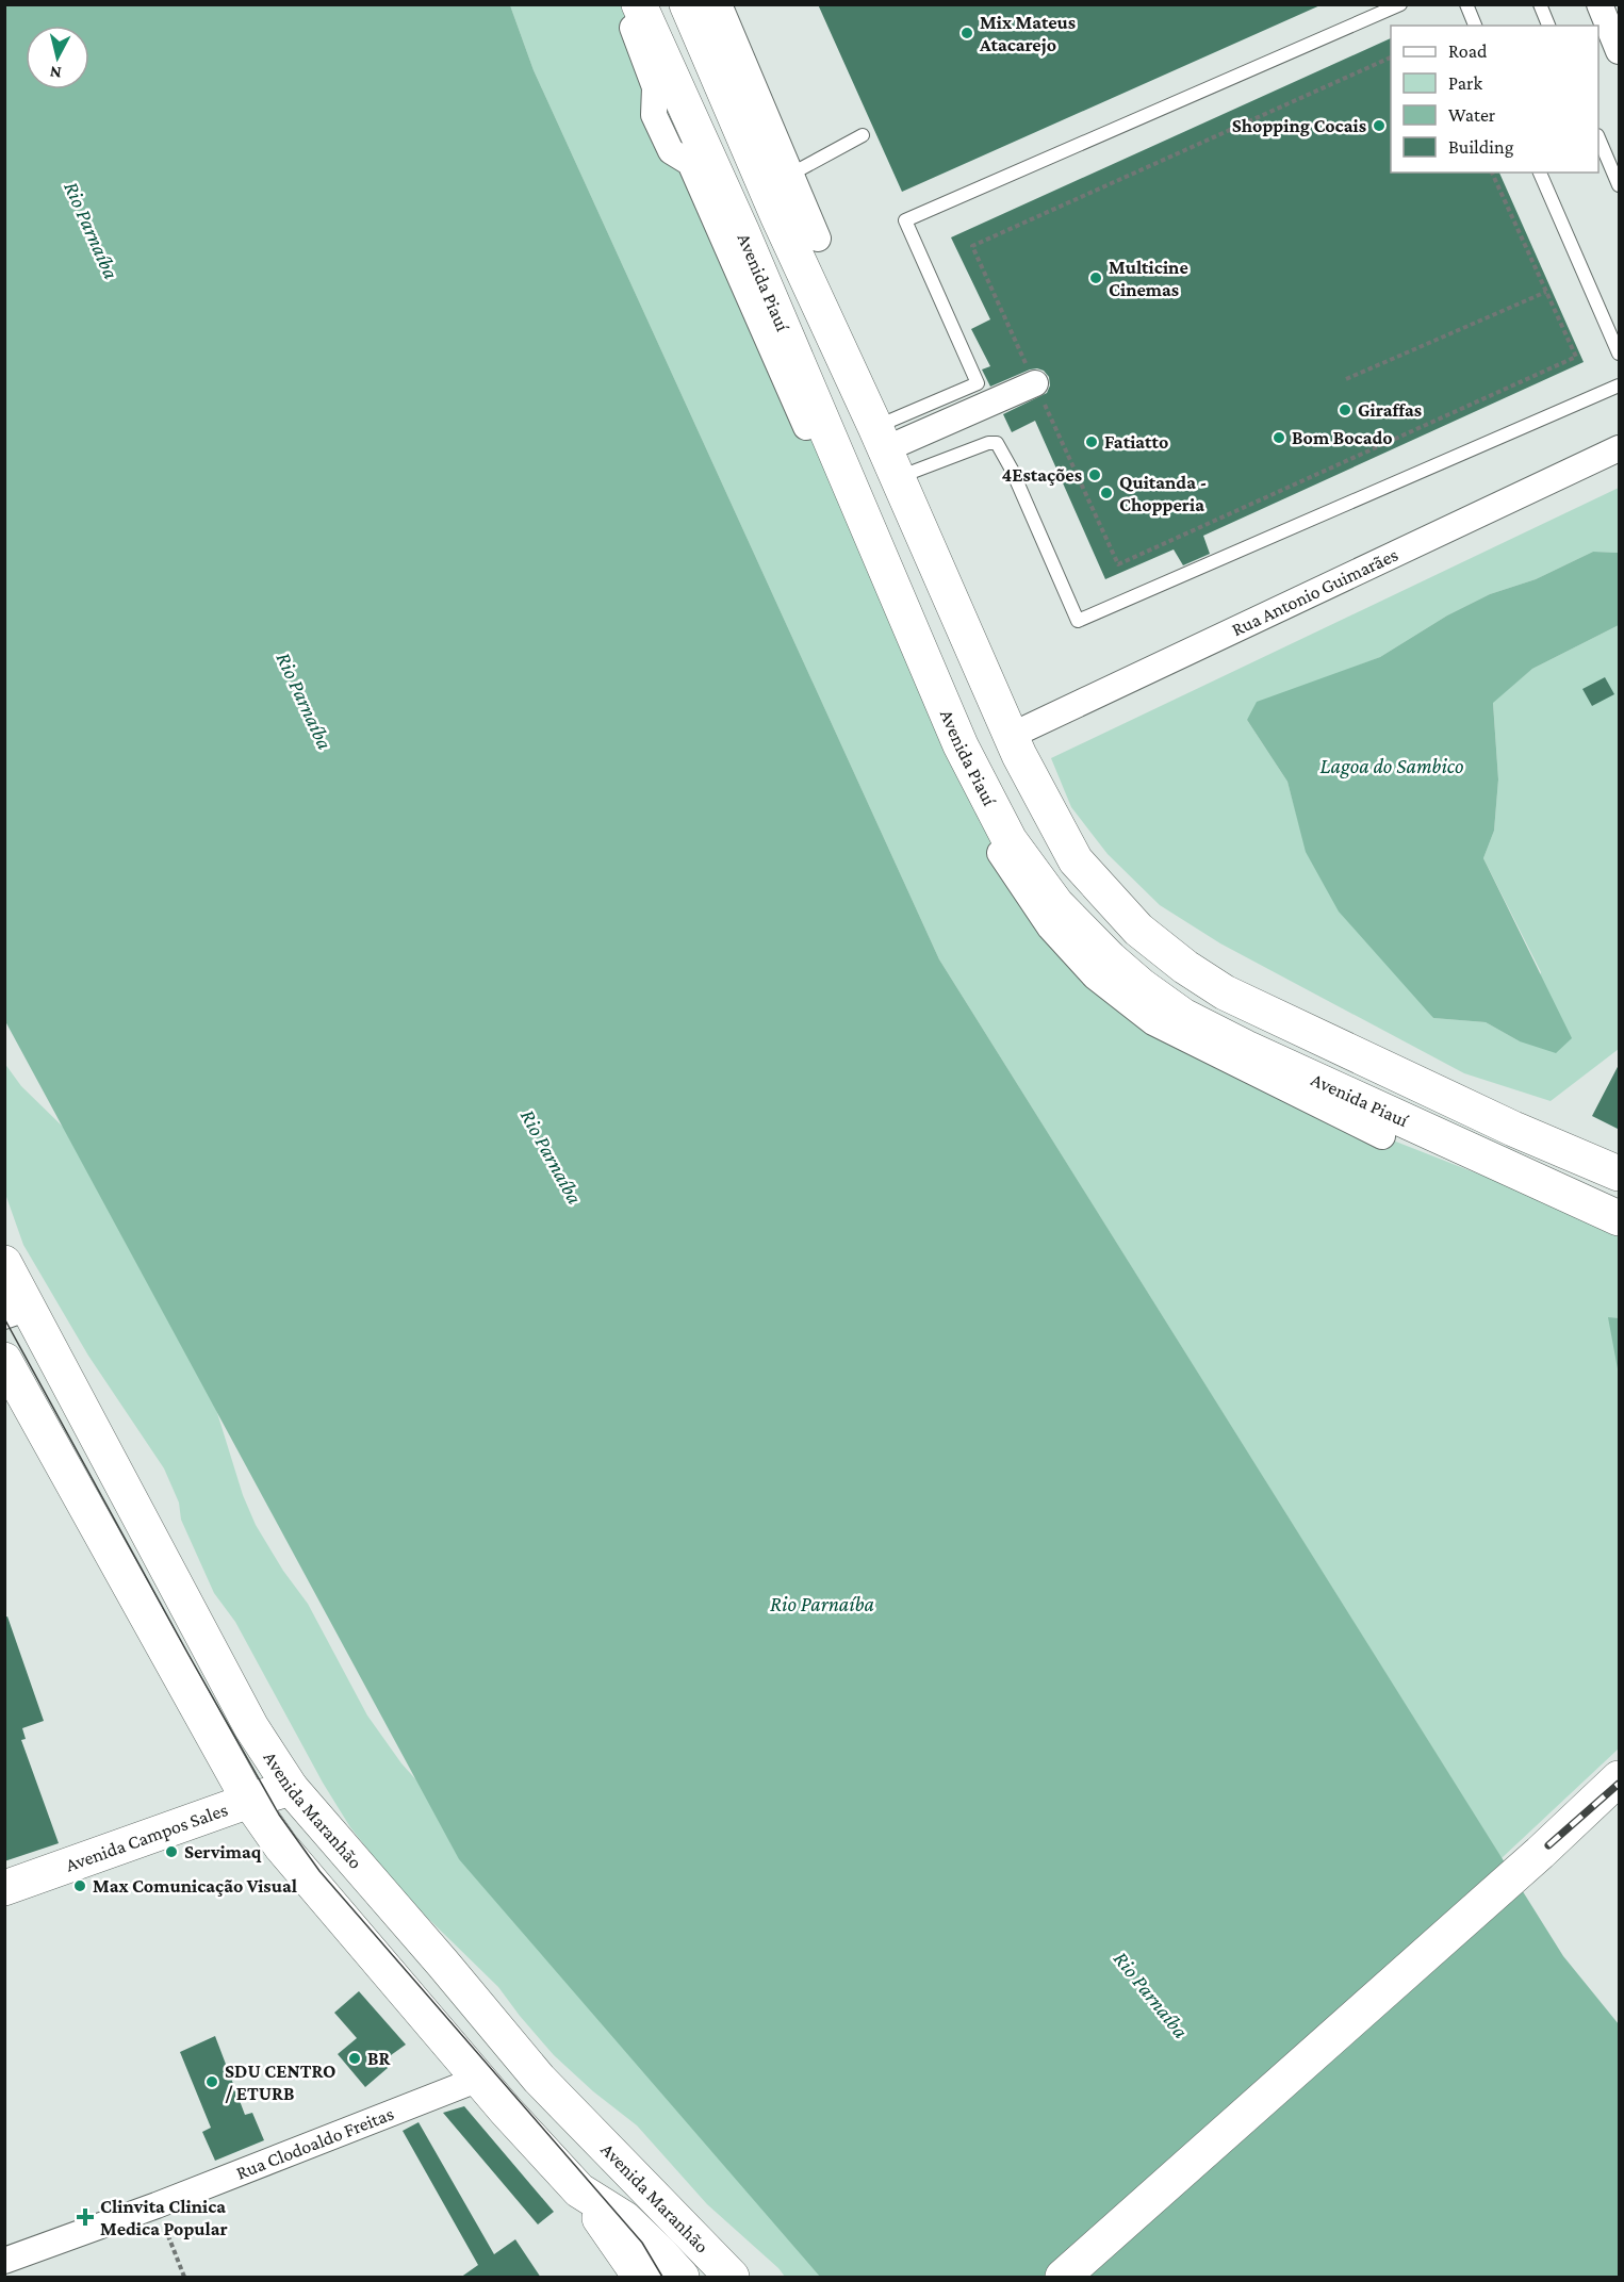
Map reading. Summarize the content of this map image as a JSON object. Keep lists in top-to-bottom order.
{
  "streets": {
    "main road": ["Avenida Piauí", "Avenida Maranhão", "Avenida Campos Sales"],
    "street": ["Rua Antonio Guimarães", "Rua Clodoaldo Freitas"]
  },
  "crossings": [
    ["Avenida Piauí", "Rua Antonio Guimarães"],
    ["Avenida Maranhão", "Avenida Campos Sales"],
    ["Avenida Maranhão", "Rua Clodoaldo Freitas"]
  ],
  "water": ["Rio Parnaíba", "Lagoa do Sambico"],
  "places": {
    "other": [
      "Mix Mateus Atacarejo",
      "Shopping Cocais",
      "Multicine Cinemas",
      "Giraffas",
      "Bom Bocado",
      "Fatiatto",
      "4Estações",
      "Quitanda - Chopperia",
      "Servimaq",
      "Max Comunicação Visual",
      "BR",
      "SDU CENTRO / ETURB"
    ],
    "health": ["Clinvita Clinica Medica Popular"]
  },
  "legend": [
    "Road",
    "Park",
    "Water",
    "Building"
  ],
  "north": "bottom"
}
